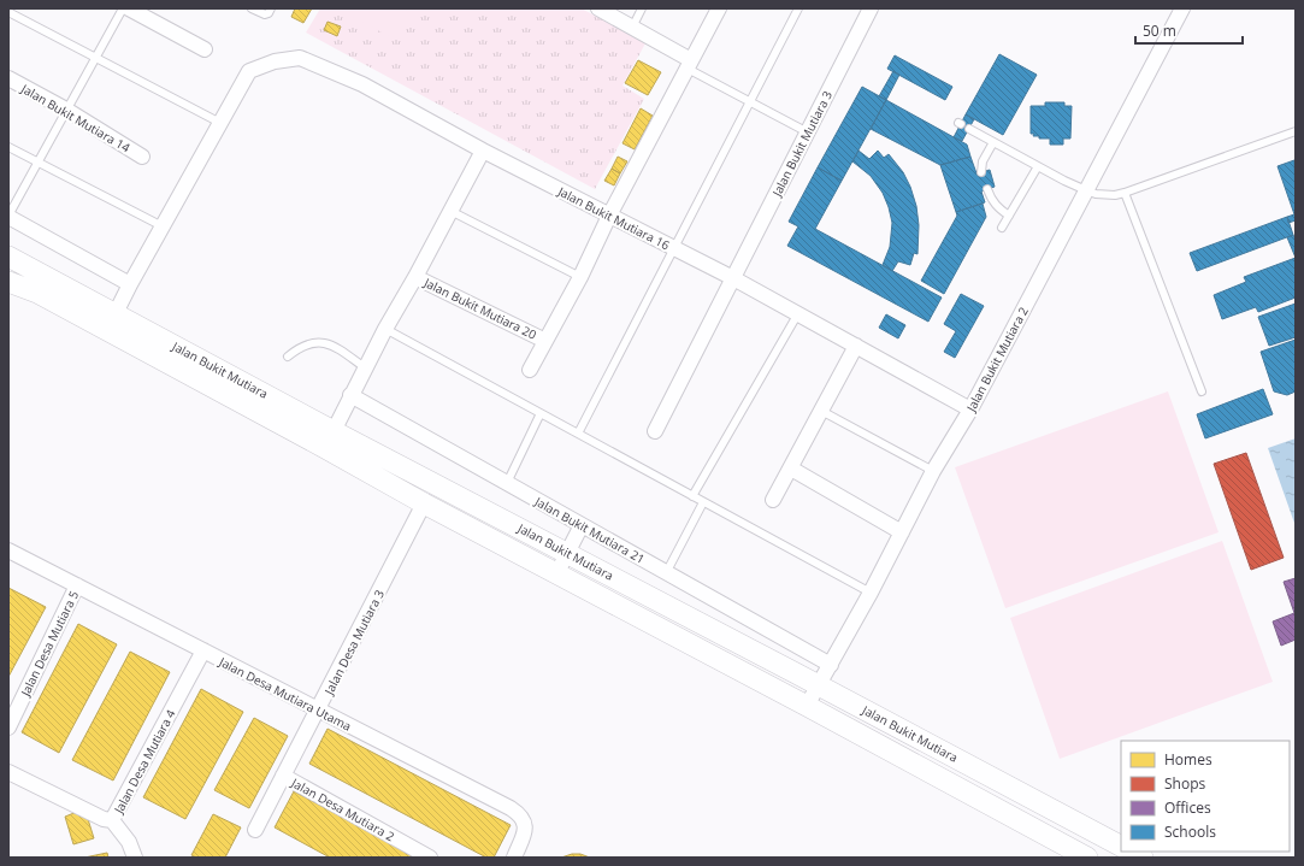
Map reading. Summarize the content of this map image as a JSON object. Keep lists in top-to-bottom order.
{
  "streets": {
    "street": [
      "Jalan Bukit Mutiara 14",
      "Jalan Bukit Mutiara 3",
      "Jalan Bukit Mutiara 16",
      "Jalan Bukit Mutiara 20",
      "Jalan Bukit Mutiara 2",
      "Jalan Bukit Mutiara",
      "Jalan Bukit Mutiara 21",
      "Jalan Desa Mutiara 3",
      "Jalan Desa Mutiara 5",
      "Jalan Desa Mutiara Utama",
      "Jalan Desa Mutiara 4",
      "Jalan Desa Mutiara 2"
    ]
  },
  "crossings": [
    ["Jalan Bukit Mutiara 3", "Jalan Bukit Mutiara 16"],
    ["Jalan Bukit Mutiara 16", "Jalan Bukit Mutiara 2"],
    ["Jalan Bukit Mutiara 2", "Jalan Bukit Mutiara"],
    ["Jalan Bukit Mutiara 2", "Jalan Bukit Mutiara 21"],
    ["Jalan Bukit Mutiara", "Jalan Desa Mutiara 3"],
    ["Jalan Desa Mutiara 3", "Jalan Desa Mutiara Utama"],
    ["Jalan Desa Mutiara 3", "Jalan Desa Mutiara 2"],
    ["Jalan Desa Mutiara 5", "Jalan Desa Mutiara Utama"],
    ["Jalan Desa Mutiara Utama", "Jalan Desa Mutiara 4"]
  ],
  "legend": [
    "Homes",
    "Shops",
    "Offices",
    "Schools"
  ],
  "scale_bar": "50 m"
}
